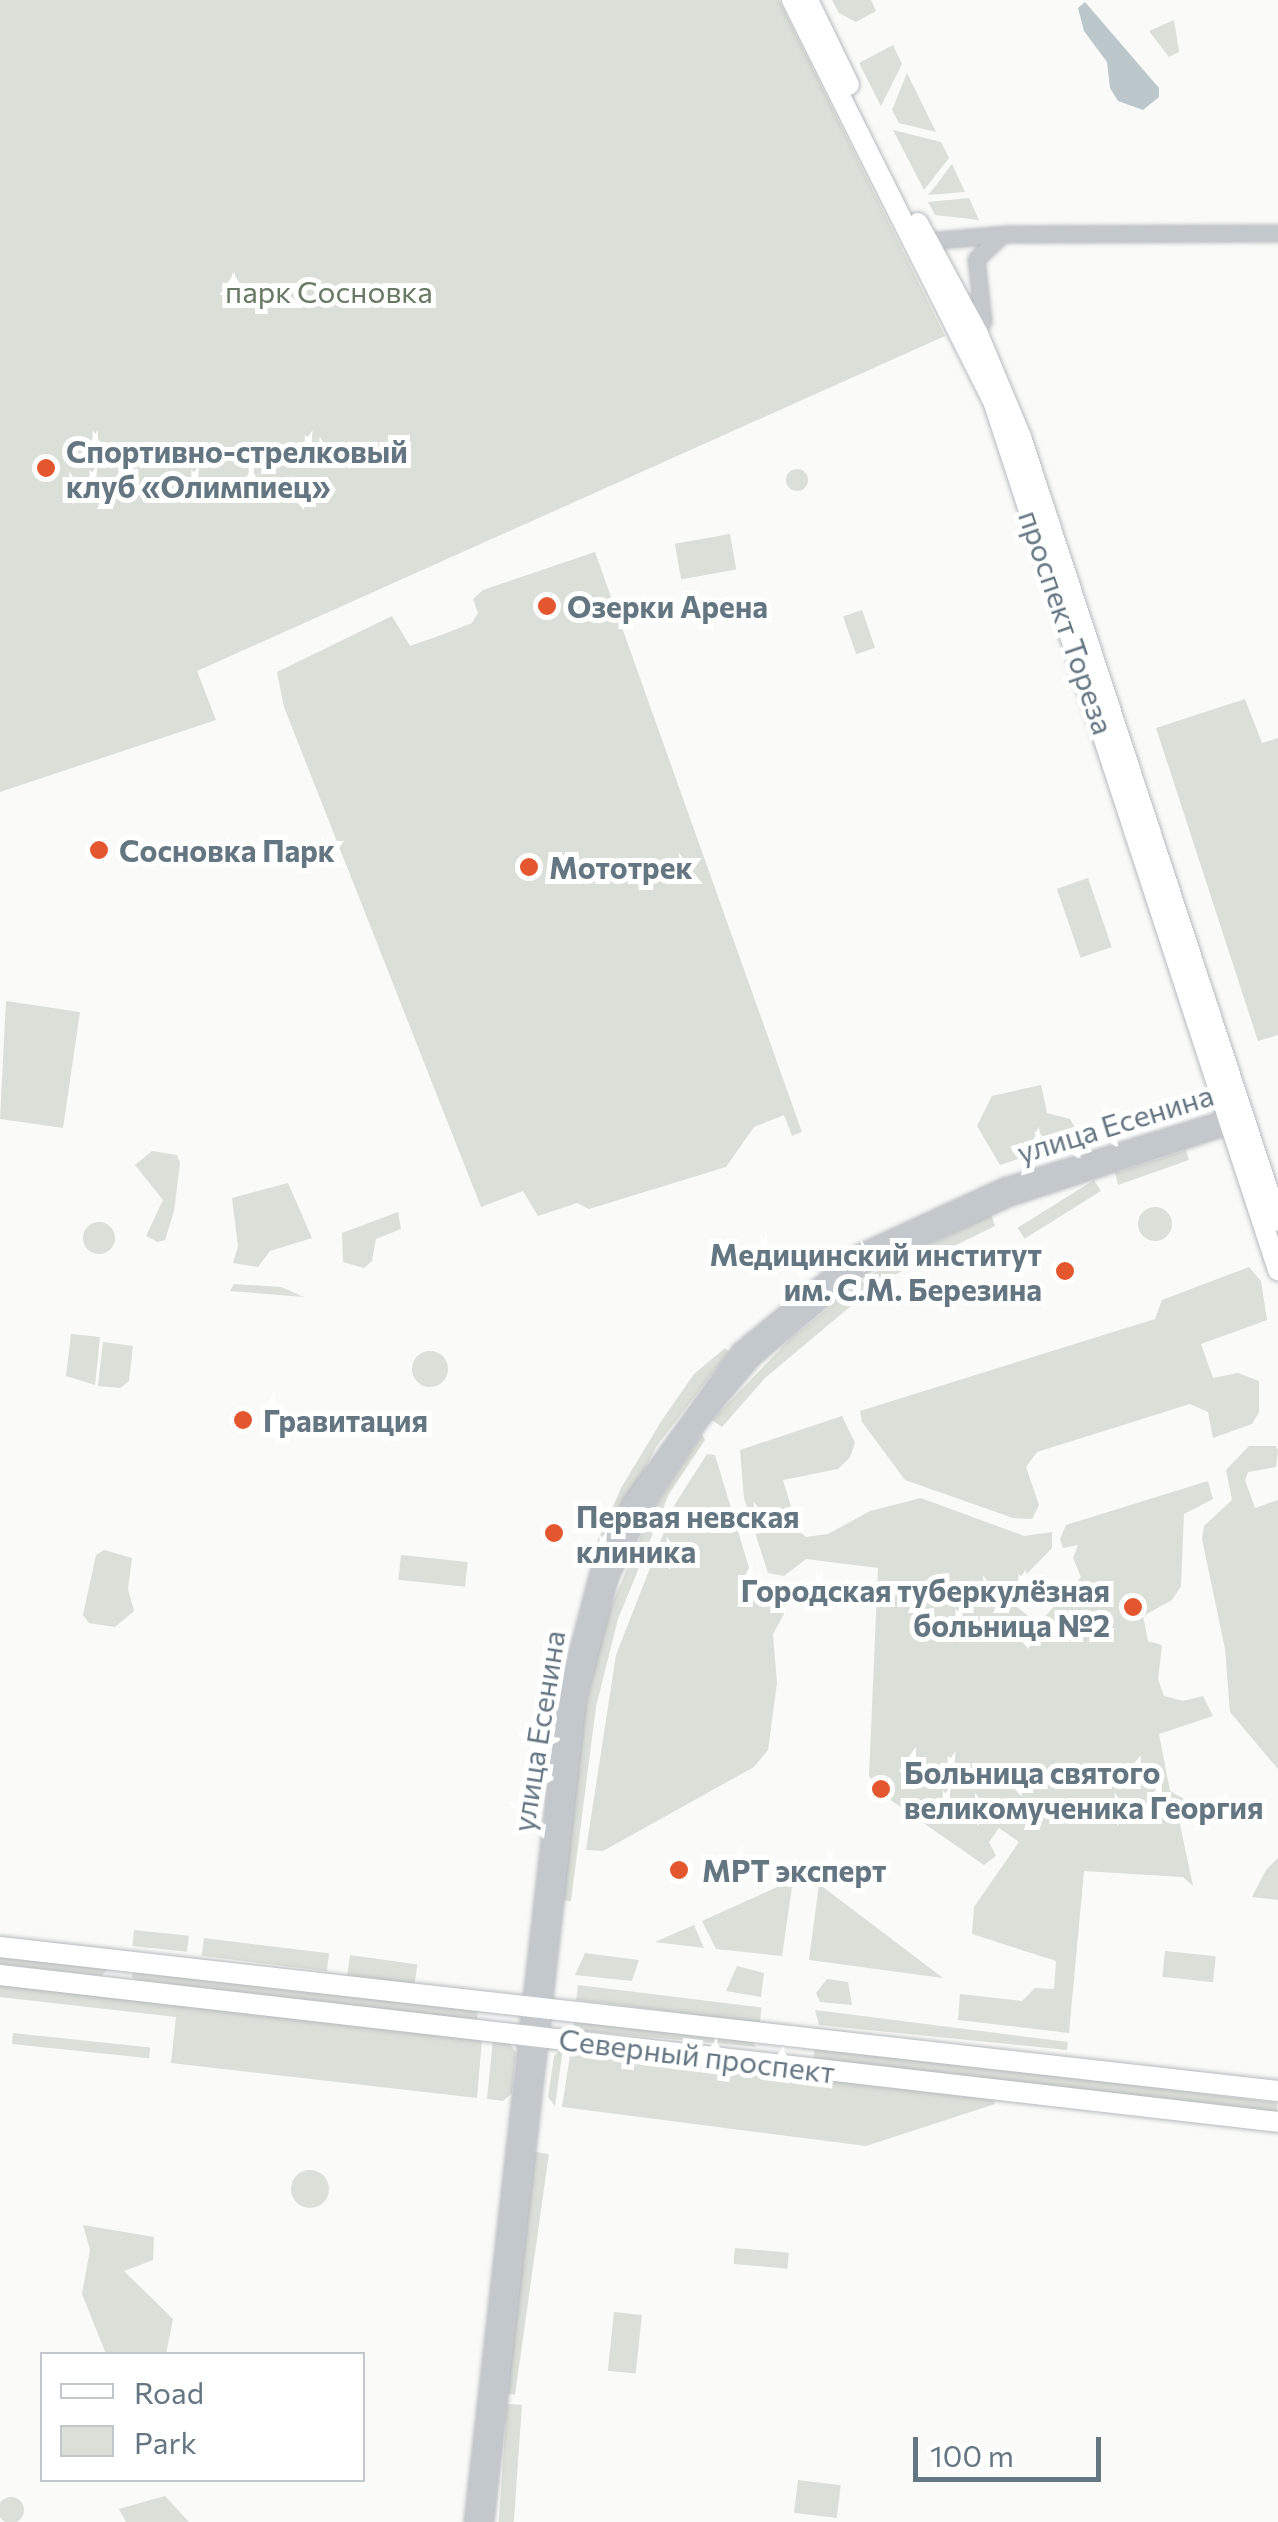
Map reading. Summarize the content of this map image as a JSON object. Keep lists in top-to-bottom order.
{
  "streets": {
    "main road": ["проспект Тореза", "Северный проспект"],
    "street": ["улица Есенина"]
  },
  "crossings": [
    ["проспект Тореза", "улица Есенина"],
    ["улица Есенина", "Северный проспект"]
  ],
  "parks": ["парк Сосновка"],
  "places": [
    "Спортивно-стрелковый клуб «Олимпиец»",
    "Озерки Арена",
    "Сосновка Парк",
    "Мототрек",
    "Медицинский институт им. С.М. Березина",
    "Гравитация",
    "Первая невская клиника",
    "Городская туберкулёзная больница №2",
    "Больница святого великомученика Георгия",
    "МРТ эксперт"
  ],
  "legend": ["Road", "Park"],
  "scale_bar": "100 m"
}
